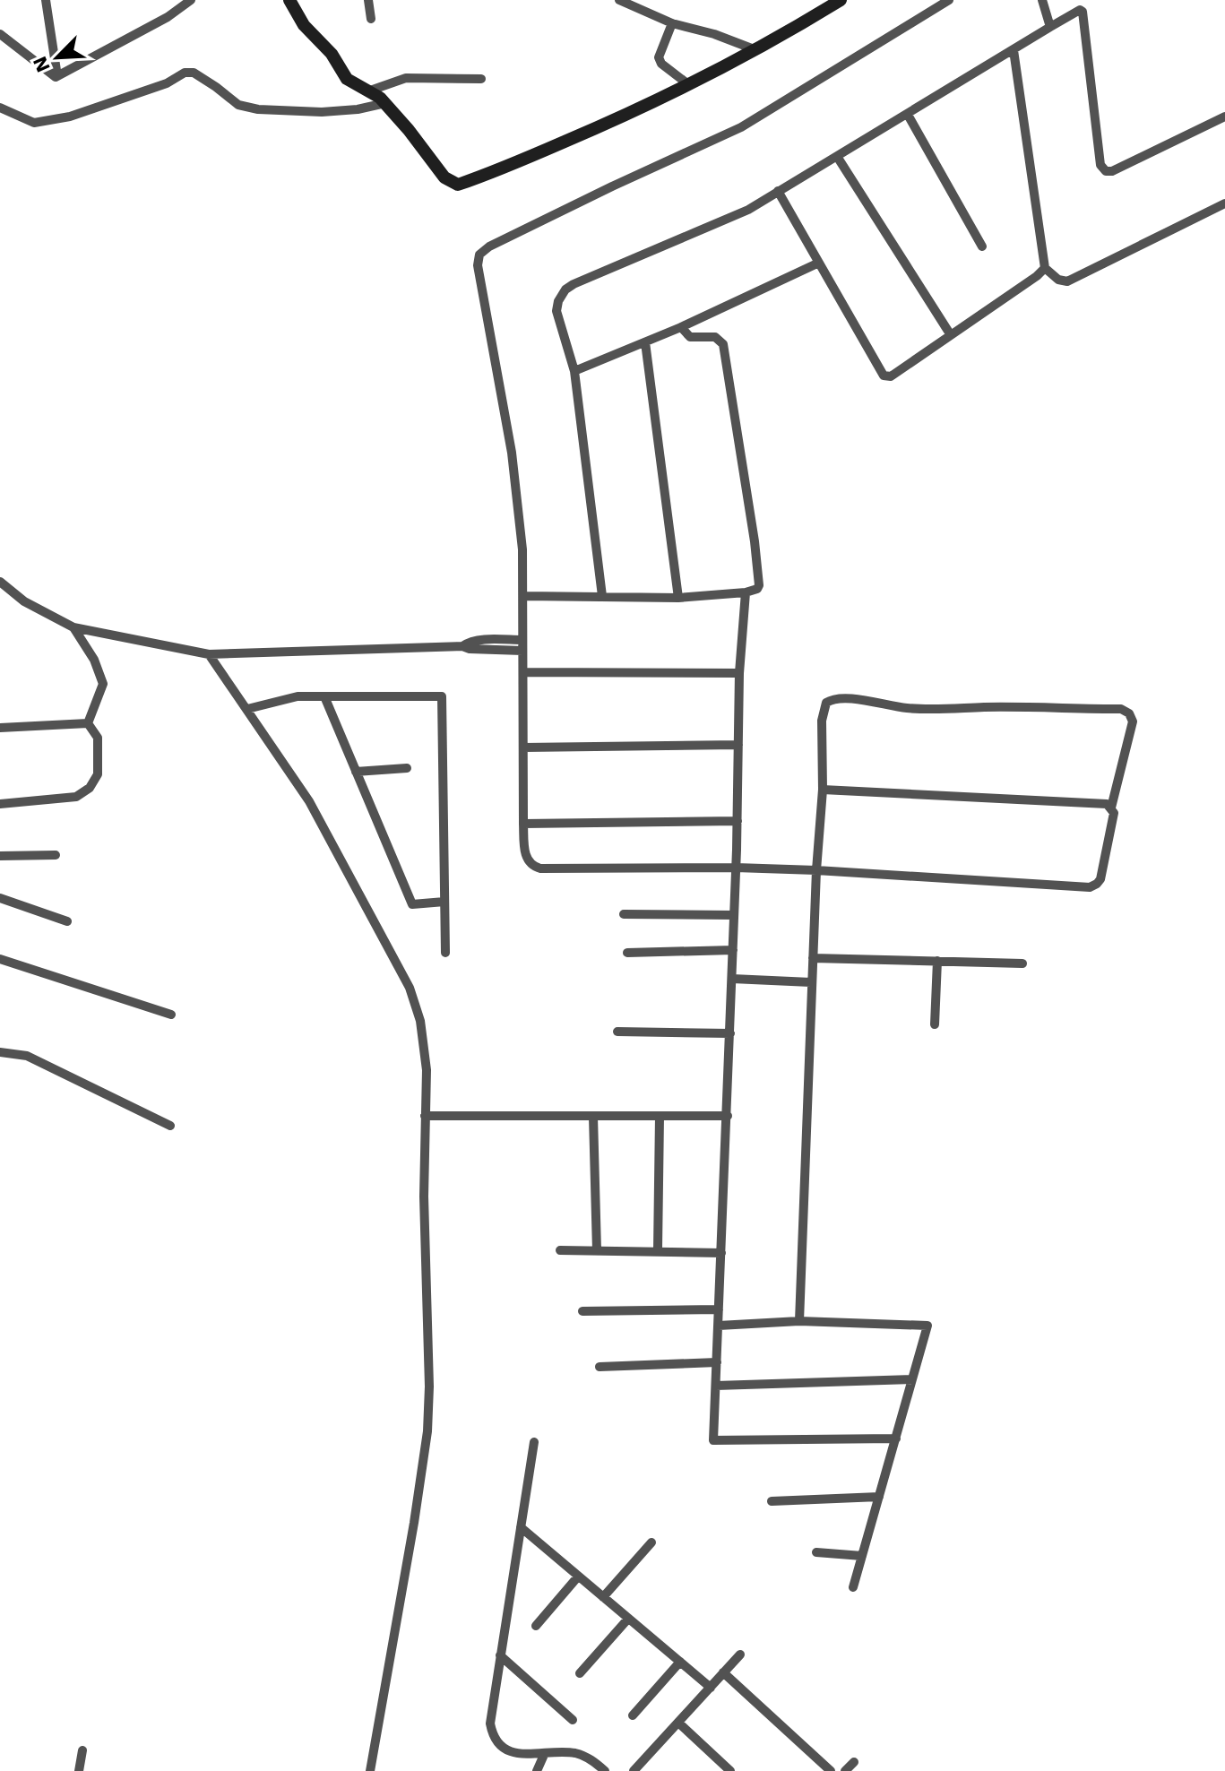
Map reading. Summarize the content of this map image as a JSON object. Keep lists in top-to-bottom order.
{
  "north": "bottom left"
}
